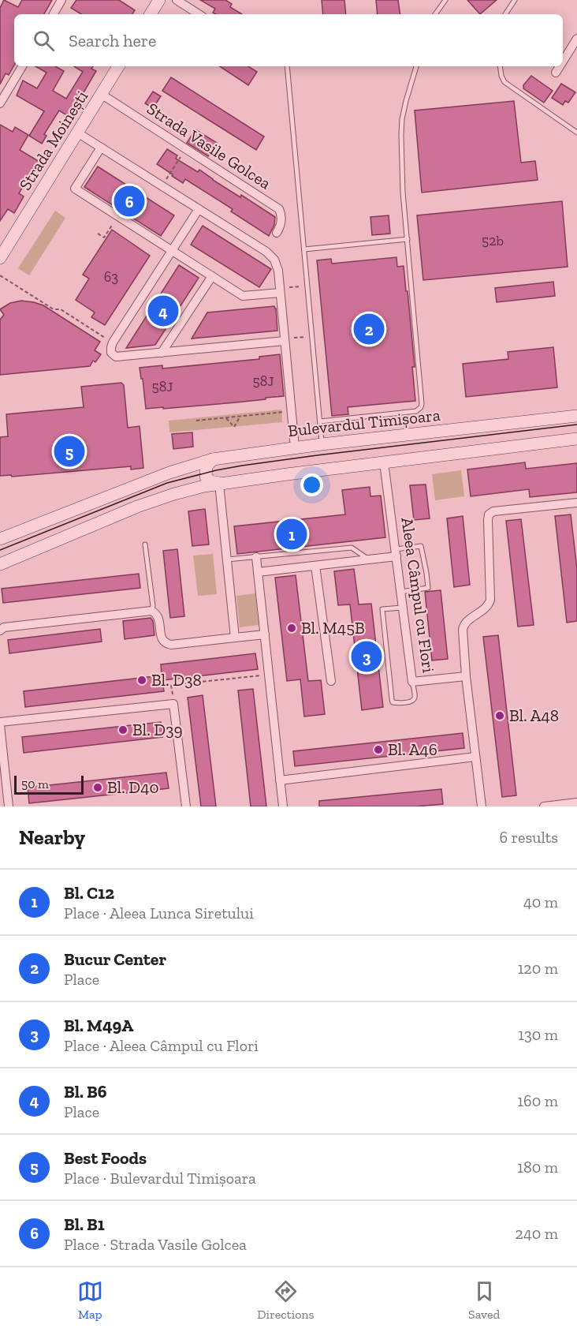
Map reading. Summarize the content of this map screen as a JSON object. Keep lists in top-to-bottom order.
{
  "streets": {
    "main road": ["Strada Moinești", "Bulevardul Timișoara"],
    "street": ["Strada Vasile Golcea", "Aleea Câmpul cu Flori"]
  },
  "crossings": [
    ["Strada Moinești", "Strada Vasile Golcea"]
  ],
  "places": [
    "Bl. M45B",
    "Bl. D38",
    "Bl. A48",
    "Bl. D39",
    "Bl. A46",
    "Bl. D40"
  ],
  "house_numbers": [
    "52b",
    "63",
    "58J",
    "58J"
  ],
  "scale_bar": "50 m",
  "page": {
    "search": "Search here",
    "pins": [
      "6",
      "4",
      "2",
      "5",
      "1",
      "3"
    ],
    "scale": "50 m",
    "heading": ["Nearby", "6 results"],
    "list": [
      {
        "mark": "1",
        "name": "Bl. C12",
        "note": "Place · Aleea Lunca Siretului",
        "value": "40 m"
      },
      {
        "mark": "2",
        "name": "Bucur Center",
        "note": "Place",
        "value": "120 m"
      },
      {
        "mark": "3",
        "name": "Bl. M49A",
        "note": "Place · Aleea Câmpul cu Flori",
        "value": "130 m"
      },
      {
        "mark": "4",
        "name": "Bl. B6",
        "note": "Place",
        "value": "160 m"
      },
      {
        "mark": "5",
        "name": "Best Foods",
        "note": "Place · Bulevardul Timișoara",
        "value": "180 m"
      },
      {
        "mark": "6",
        "name": "Bl. B1",
        "note": "Place · Strada Vasile Golcea",
        "value": "240 m"
      }
    ],
    "nav": ["Map", "Directions", "Saved"]
  }
}
